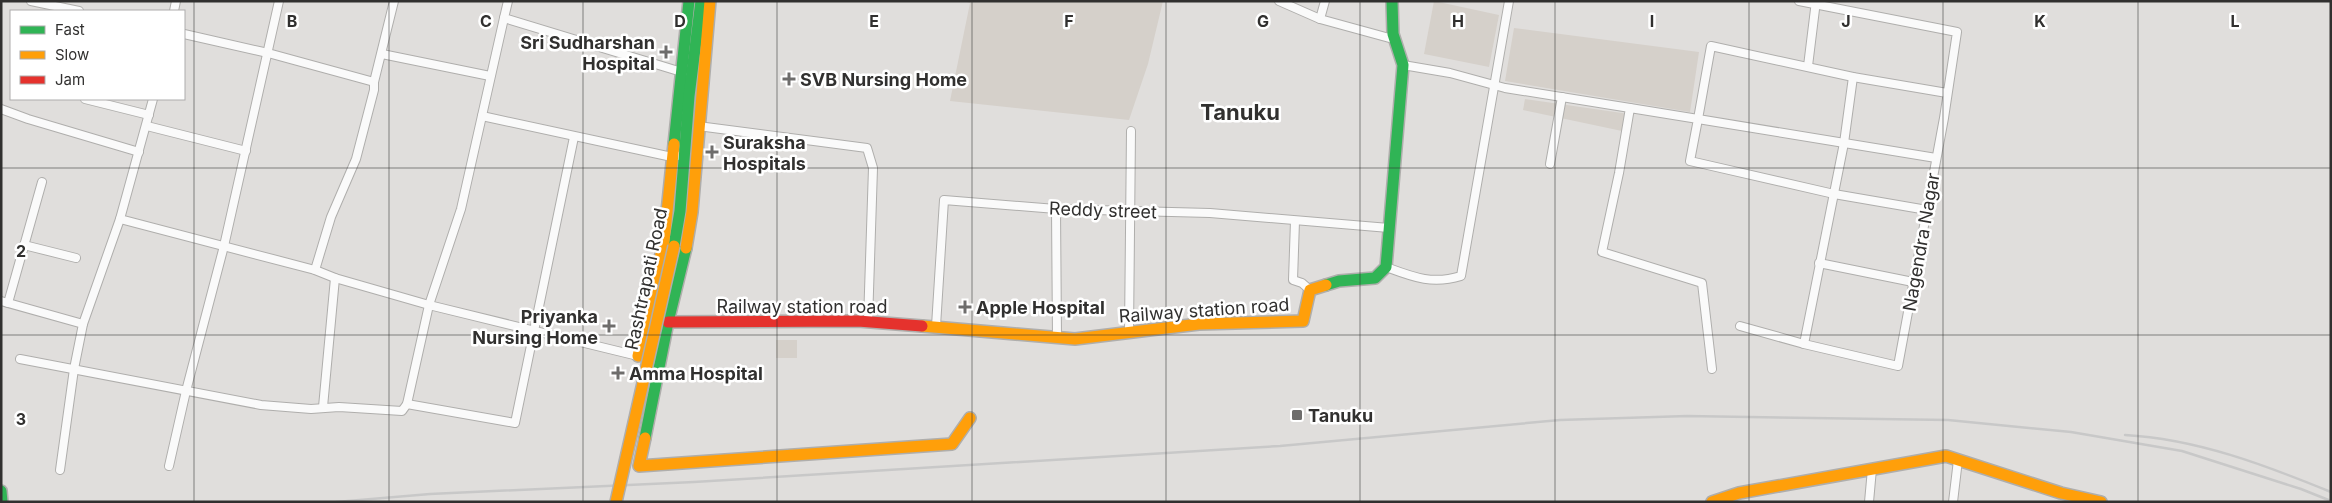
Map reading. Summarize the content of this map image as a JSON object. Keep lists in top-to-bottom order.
{
  "streets": {
    "street": [
      "Reddy street",
      "Nagendra Nagar",
      "Rashtrapati Road",
      "Railway station road"
    ]
  },
  "crossings": [
    ["Reddy street", "Railway station road"]
  ],
  "districts": ["Tanuku"],
  "places": {
    "health": [
      "Sri Sudharshan Hospital",
      "SVB Nursing Home",
      "Suraksha Hospitals",
      "Apple Hospital",
      "Priyanka Nursing Home",
      "Amma Hospital"
    ],
    "transit": ["Tanuku"]
  },
  "legend": ["Fast", "Slow", "Jam"],
  "grid": {
    "columns": [
      "B",
      "C",
      "D",
      "E",
      "F",
      "G",
      "H",
      "I",
      "J",
      "K",
      "L"
    ],
    "rows": ["2", "3"]
  }
}
